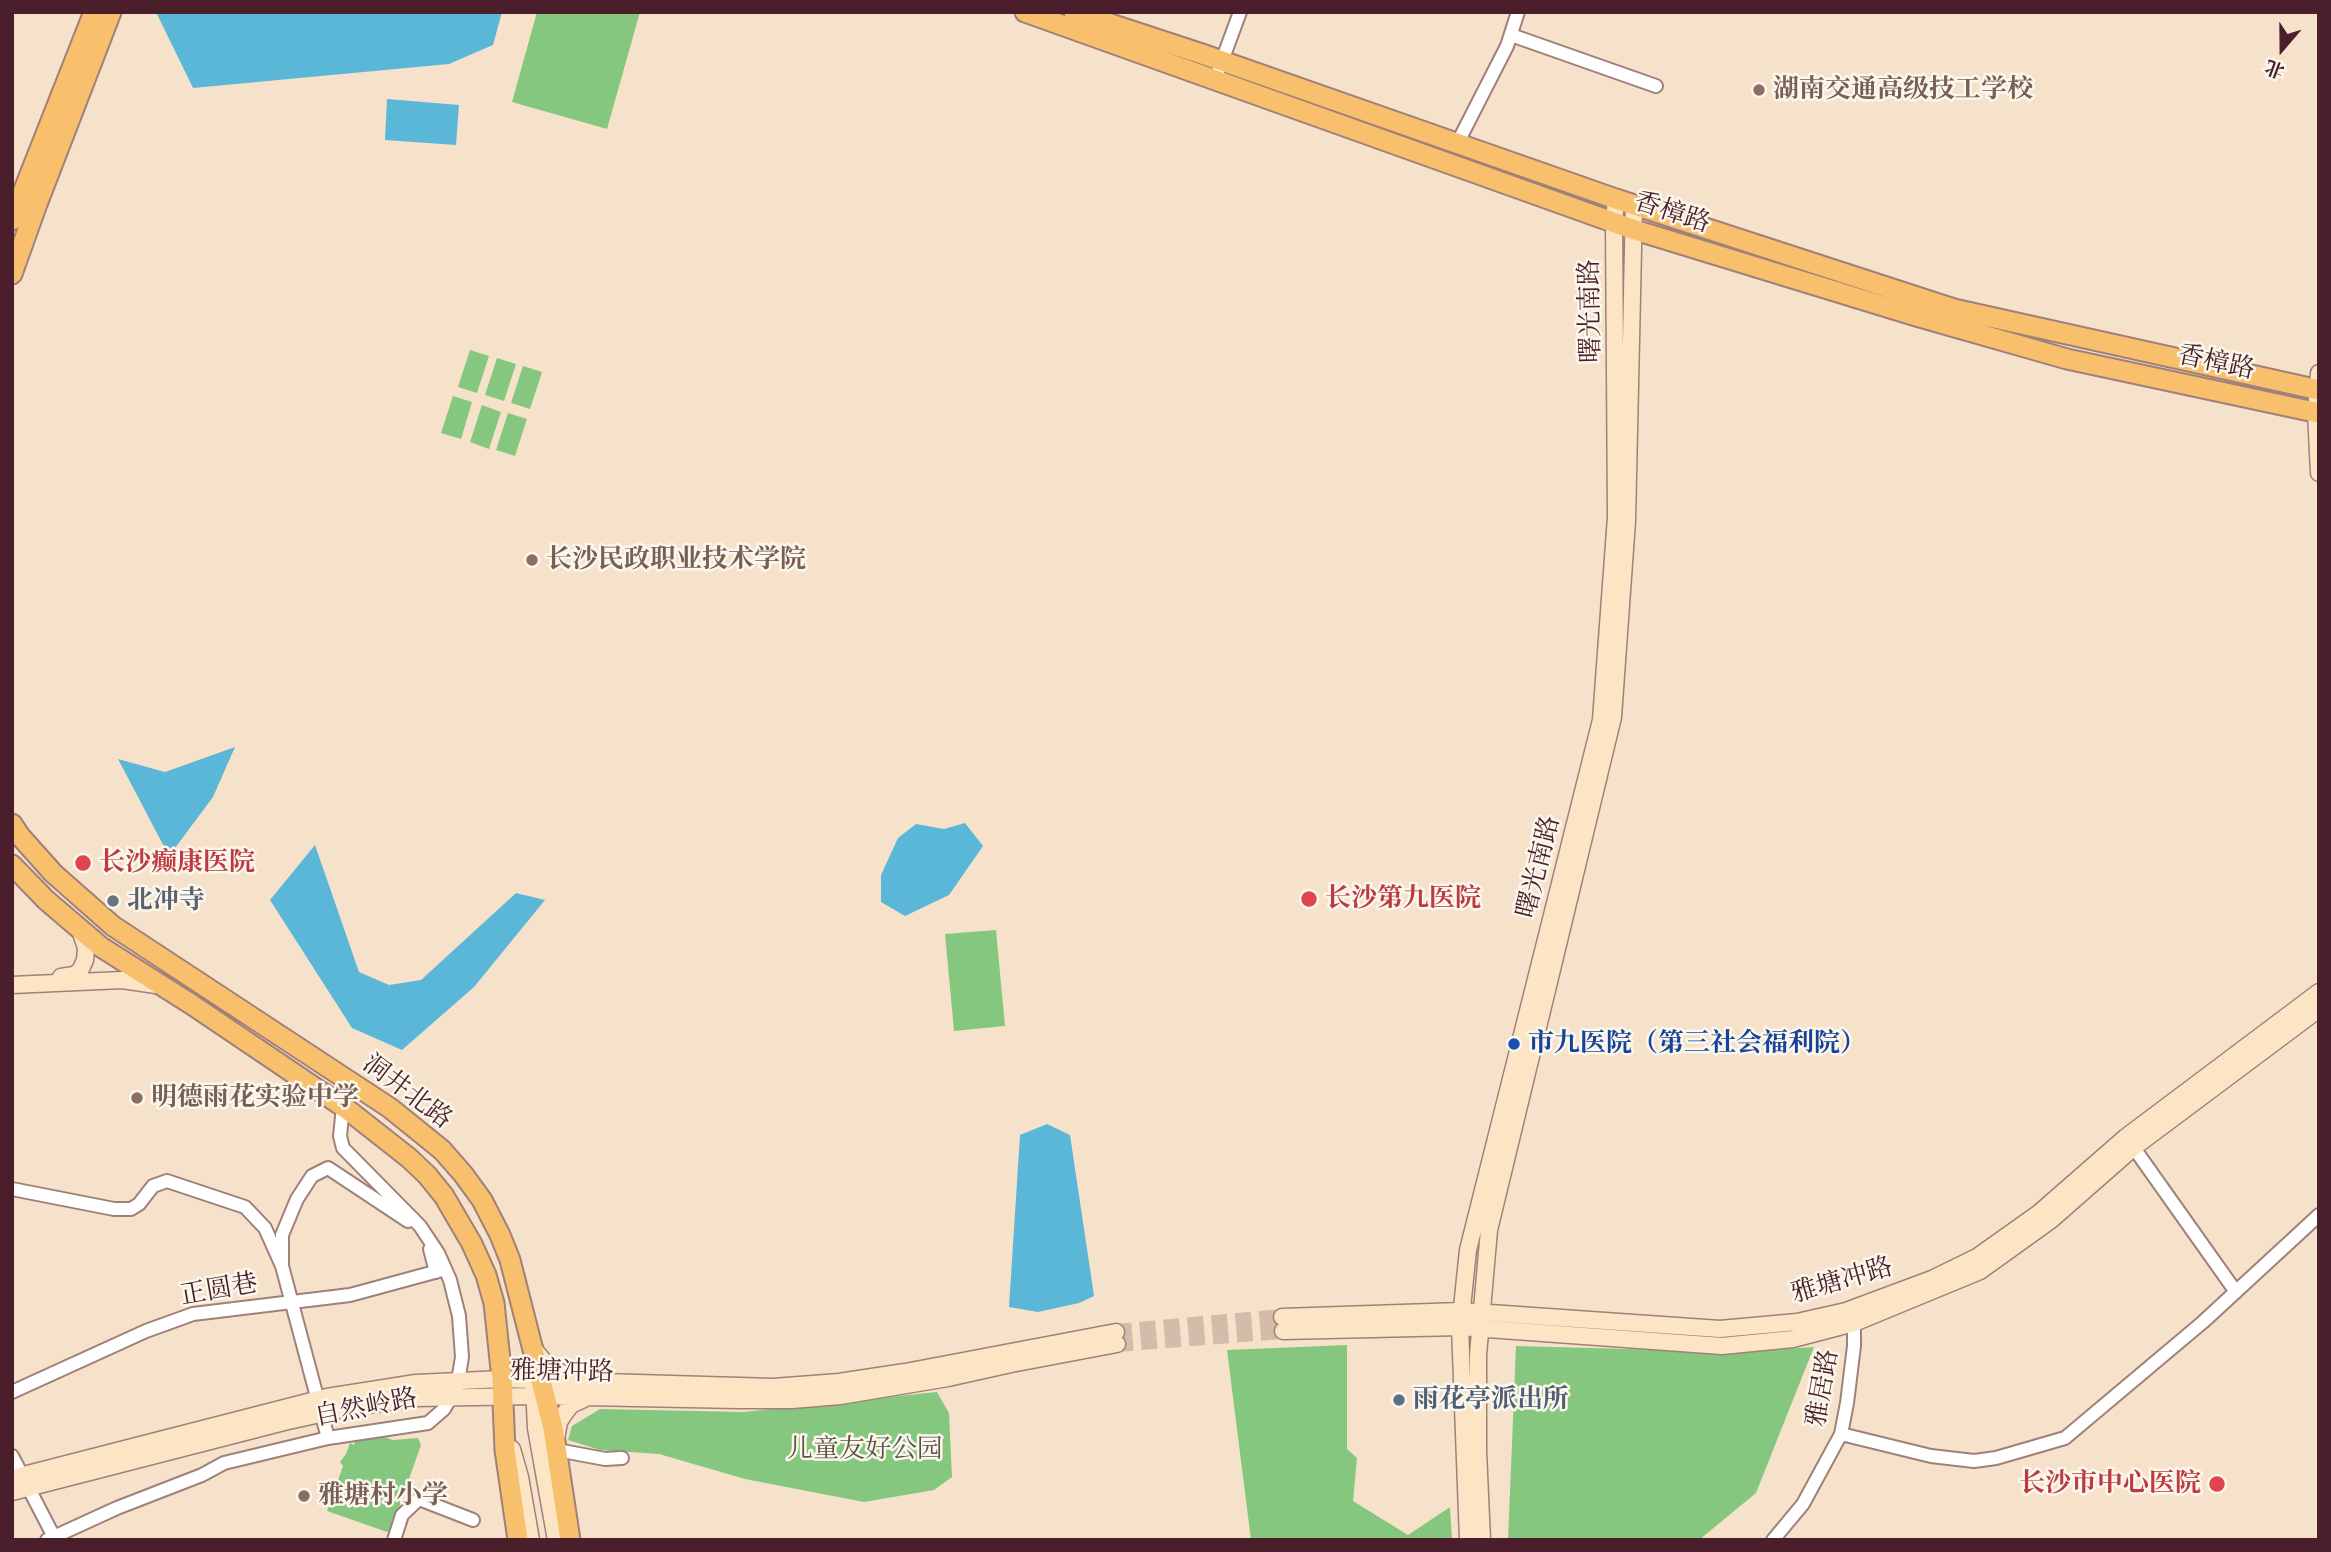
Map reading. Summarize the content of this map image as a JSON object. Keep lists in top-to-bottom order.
{
  "streets": {
    "main road": ["香樟路", "洞井北路"],
    "street": [
      "曙光南路",
      "雅塘冲路",
      "正圆巷",
      "雅居路",
      "自然岭路"
    ]
  },
  "crossings": [
    ["香樟路", "曙光南路"],
    ["曙光南路", "雅塘冲路"],
    ["洞井北路", "雅塘冲路"],
    ["洞井北路", "自然岭路"],
    ["雅塘冲路", "雅居路"],
    ["雅塘冲路", "自然岭路"],
    ["正圆巷", "自然岭路"]
  ],
  "parks": ["儿童友好公园"],
  "places": [
    "湖南交通高级技工学校",
    "长沙民政职业技术学院",
    "长沙癫康医院",
    "长沙第九医院",
    "北冲寺",
    "市九医院（第三社会福利院）",
    "明德雨花实验中学",
    "雨花亭派出所",
    "长沙市中心医院",
    "雅塘村小学"
  ],
  "north": "bottom"
}
